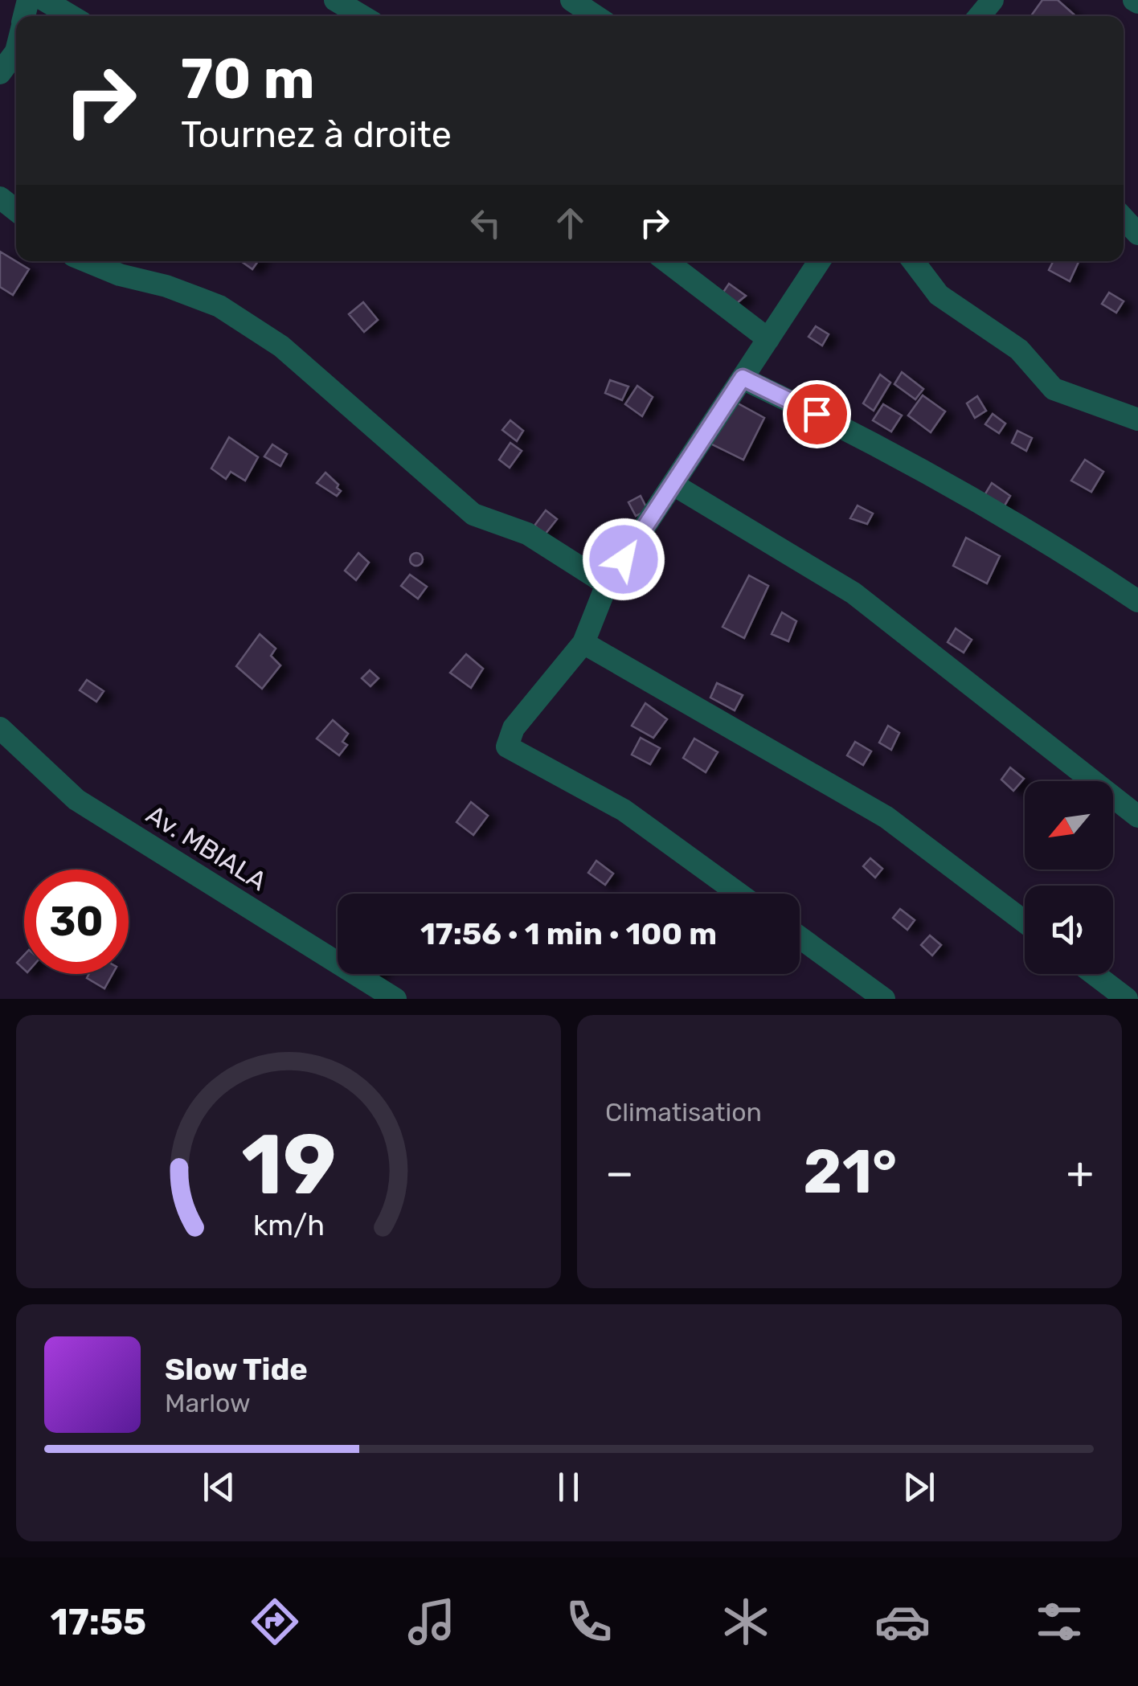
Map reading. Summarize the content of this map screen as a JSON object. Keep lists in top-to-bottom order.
{
  "streets": {
    "street": ["Av. MBIALA"]
  },
  "north": "bottom left",
  "page": {
    "turn": ["70 m", "Tournez à droite"],
    "limit": "30",
    "trip": "17:56 · 1 min · 100 m",
    "tile": "Climatisation",
    "heat": ["−", "21°", "+"],
    "song": ["Slow Tide", "Marlow"],
    "tabs": "17:55",
    "gauge": ["19", "km/h"]
  }
}
